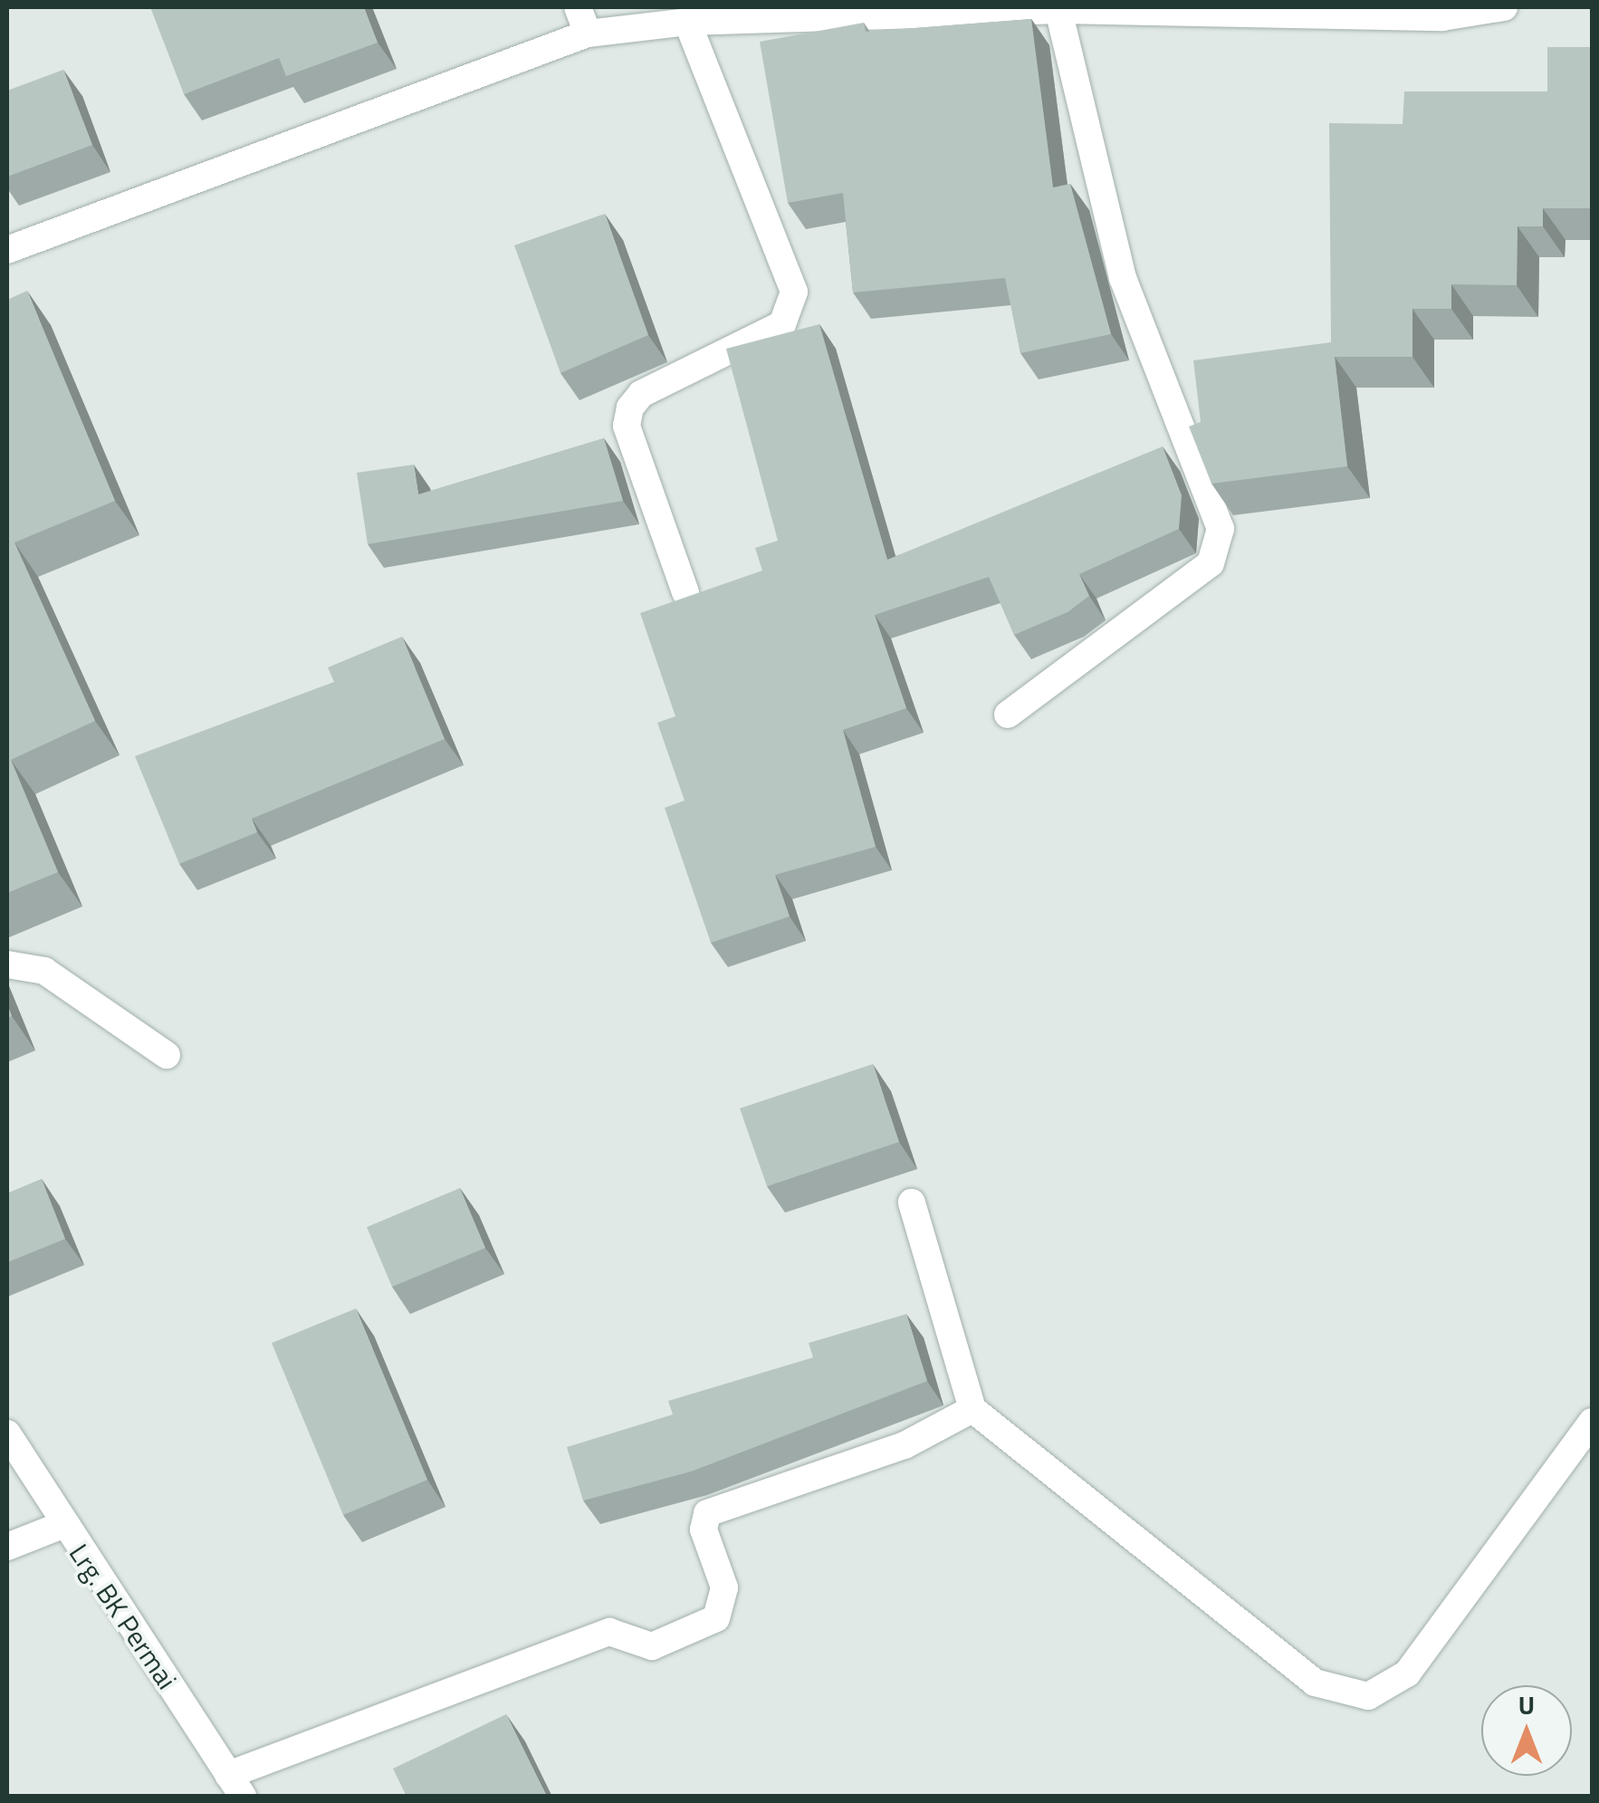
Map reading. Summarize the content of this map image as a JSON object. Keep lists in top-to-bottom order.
{
  "streets": {
    "street": ["Lrg. BK Permai"]
  },
  "north": "top"
}
